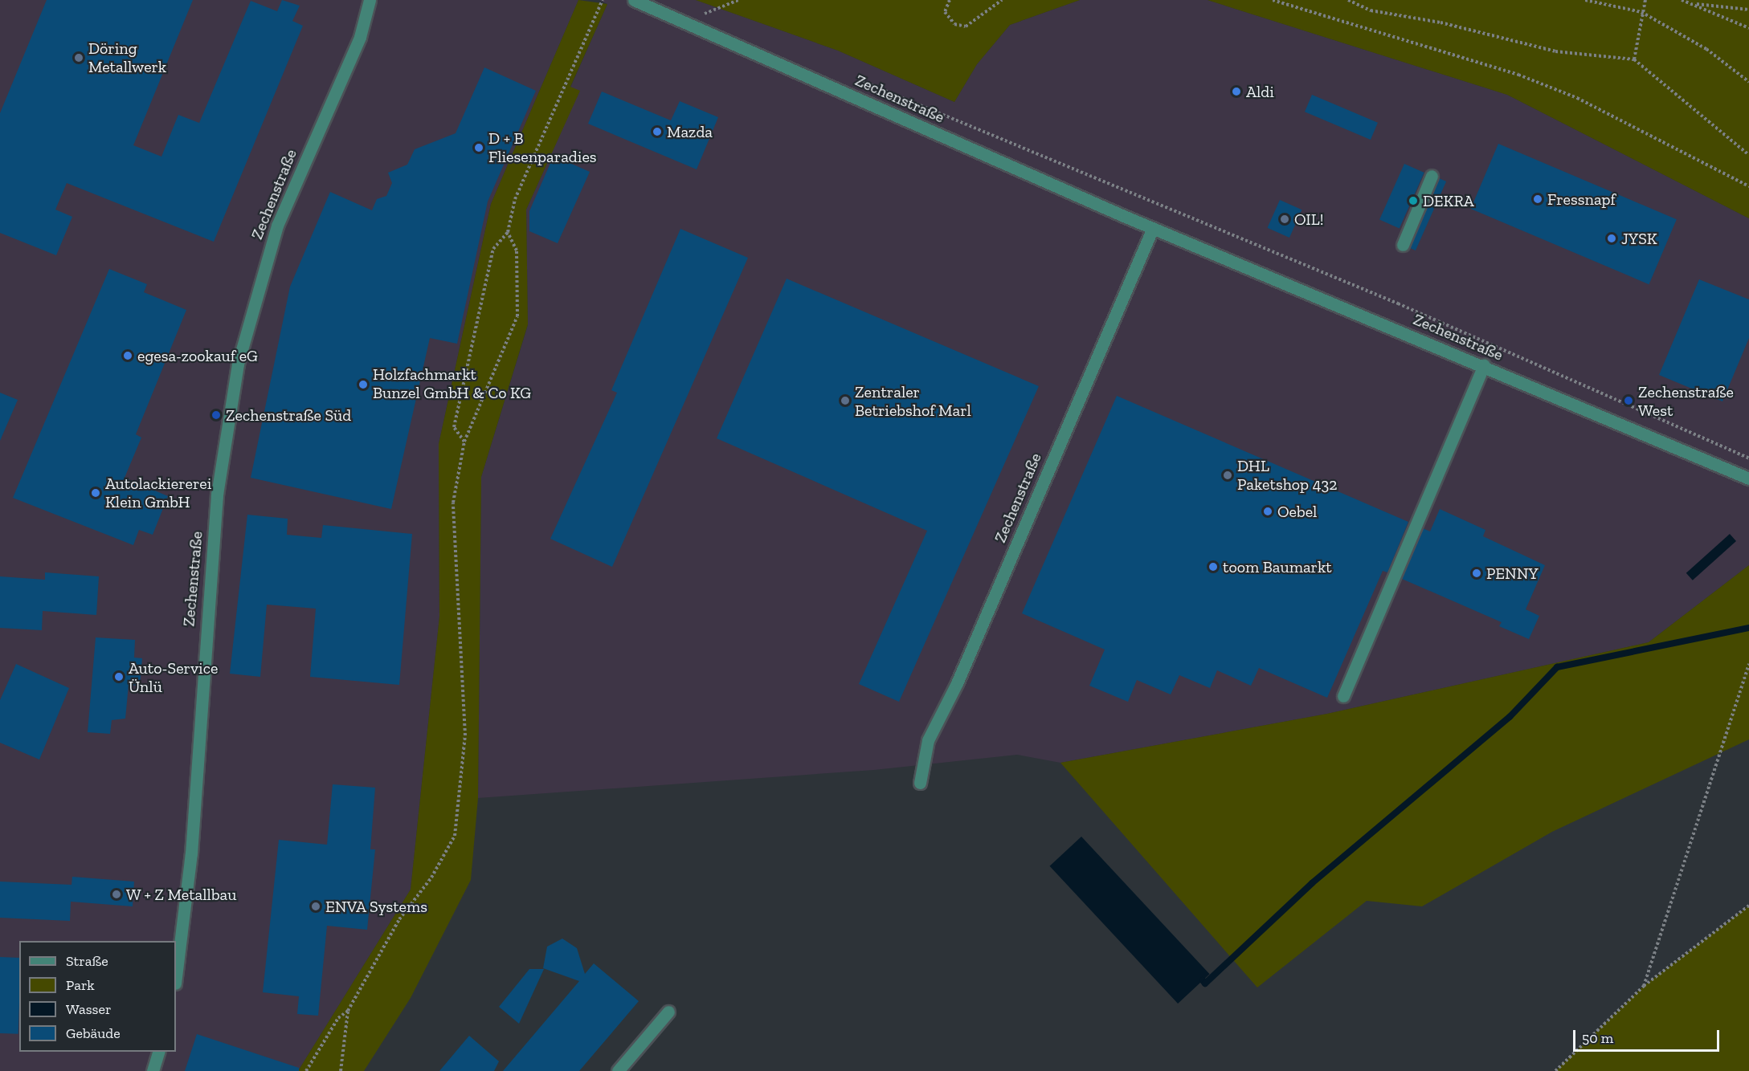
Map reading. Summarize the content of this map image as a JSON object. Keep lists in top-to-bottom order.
{
  "streets": {
    "street": ["Zechenstraße"]
  },
  "places": [
    "Döring Metallwerk",
    "Aldi",
    "Mazda",
    "D + B Fliesenparadies",
    "Fressnapf",
    "DEKRA",
    "OIL!",
    "JYSK",
    "egesa-zookauf eG",
    "Holzfachmarkt Bunzel GmbH & Co KG",
    "Zentraler Betriebshof Marl",
    "Zechenstraße West",
    "Zechenstraße Süd",
    "DHL Paketshop 432",
    "Autolackiererei Klein GmbH",
    "Oebel",
    "toom Baumarkt",
    "PENNY",
    "Auto-Service Ünlü",
    "W + Z Metallbau",
    "ENVA Systems"
  ],
  "legend": [
    "Straße",
    "Park",
    "Wasser",
    "Gebäude"
  ],
  "scale_bar": "50 m"
}
